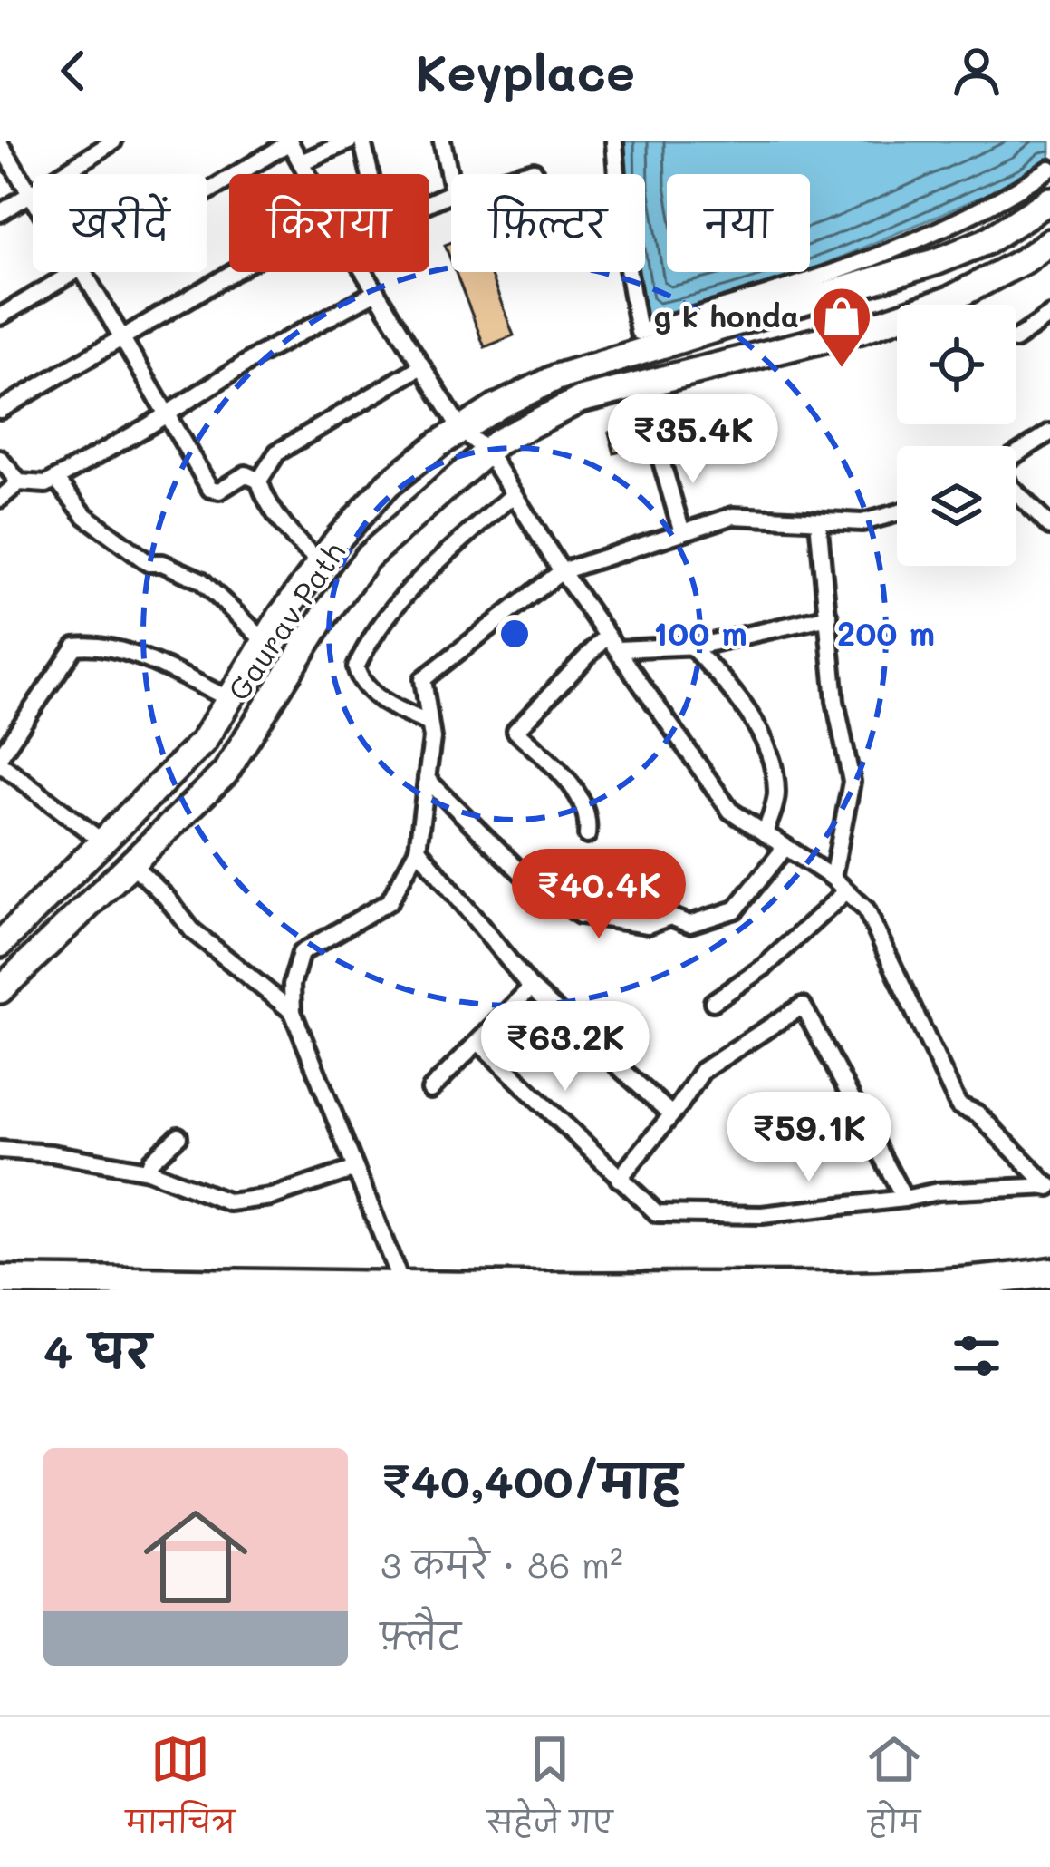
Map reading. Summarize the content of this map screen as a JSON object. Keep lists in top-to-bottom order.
{
  "streets": {
    "main road": ["Gaurav Path"]
  },
  "places": {
    "shop": ["g k honda"]
  },
  "page": {
    "header": "Keyplace",
    "chip": [
      "खरीदें",
      "किराया",
      "फ़िल्टर",
      "नया"
    ],
    "price": [
      "₹35.4K",
      "₹40.4K",
      "₹63.2K",
      "₹59.1K"
    ],
    "heading": "4 घर",
    "list": [
      {
        "name": "₹40,400/माह",
        "note": "3 कमरे · 86 m² · फ़्लैट"
      }
    ],
    "tabs": ["मानचित्र", "सहेजे गए", "होम"]
  },
  "rings": ["100 m", "200 m"]
}
